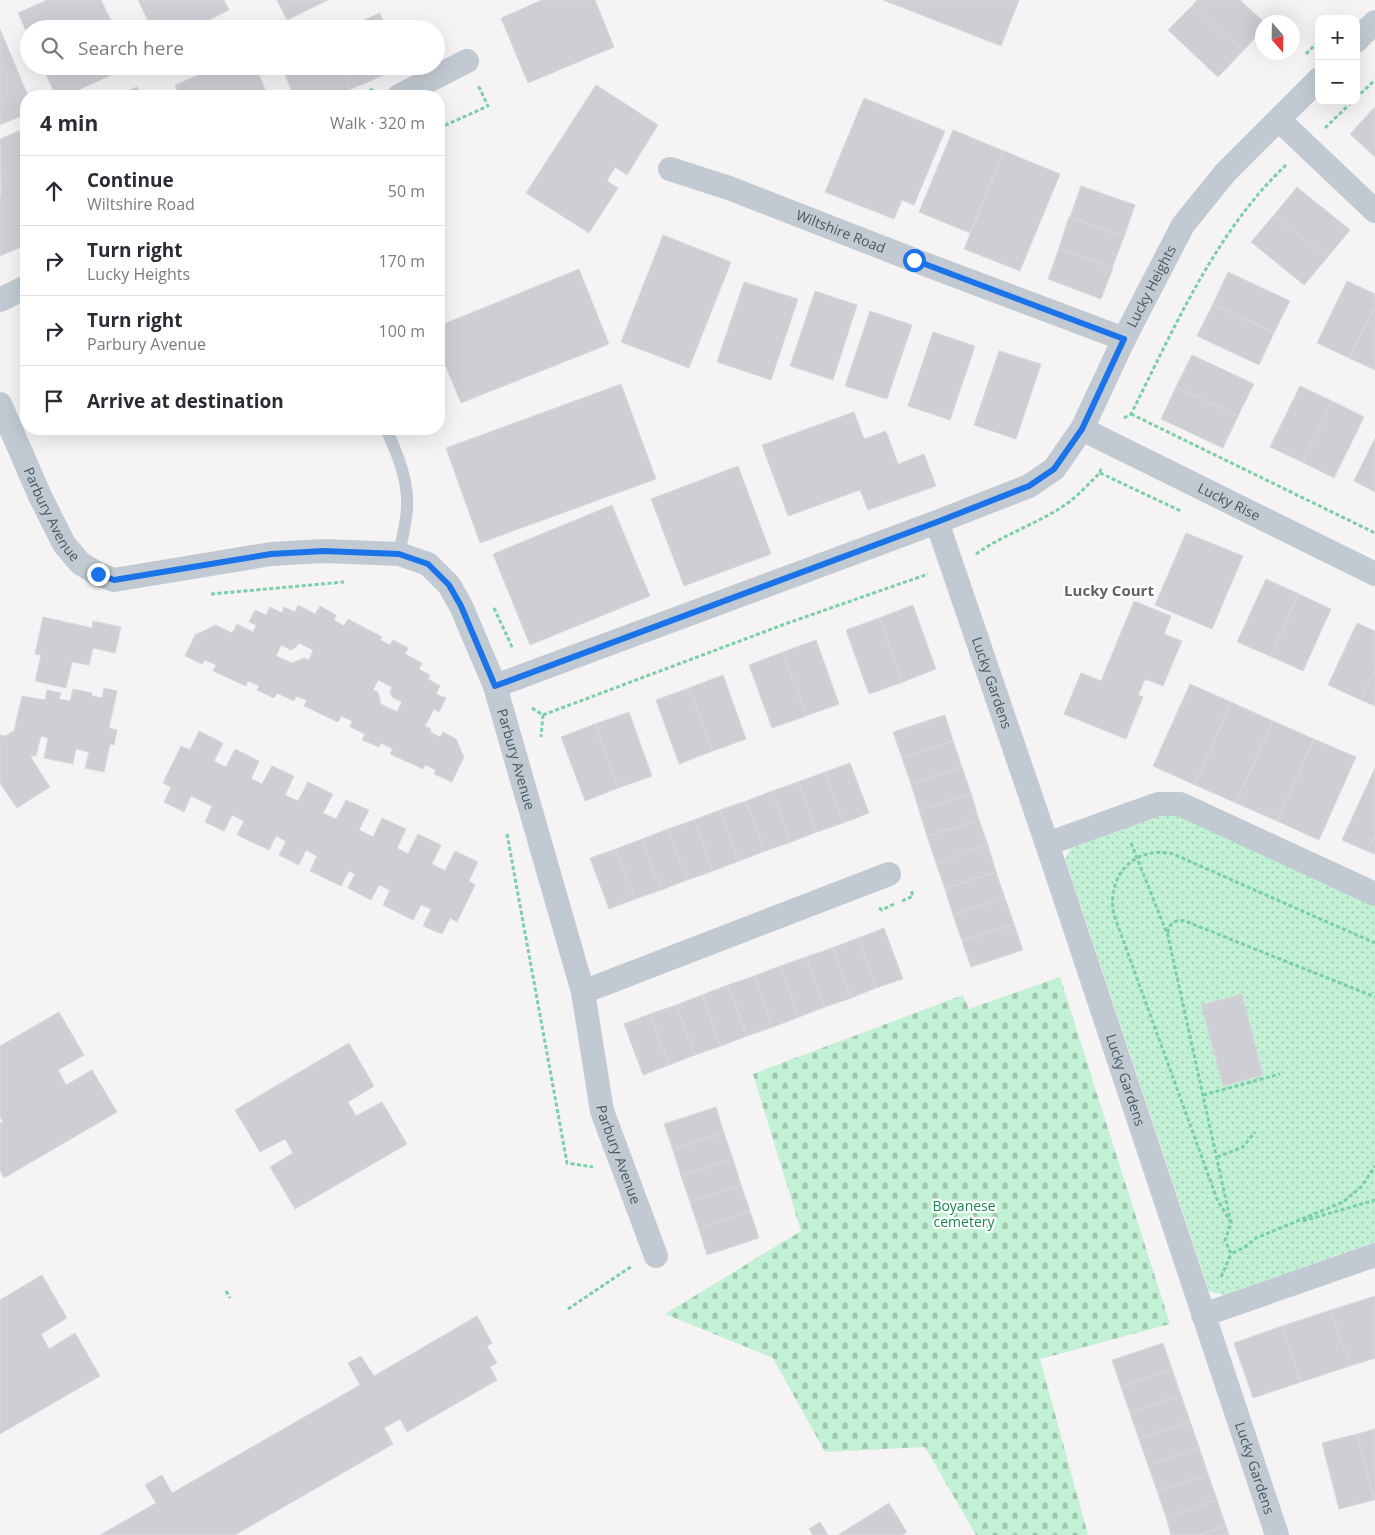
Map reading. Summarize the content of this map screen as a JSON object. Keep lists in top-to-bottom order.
{
  "streets": {
    "street": [
      "Wiltshire Road",
      "Lucky Heights",
      "Lucky Rise",
      "Parbury Avenue",
      "Lucky Gardens"
    ]
  },
  "crossings": [
    ["Wiltshire Road", "Lucky Heights"],
    ["Lucky Heights", "Lucky Rise"],
    ["Lucky Heights", "Parbury Avenue"],
    ["Lucky Heights", "Lucky Gardens"]
  ],
  "districts": ["Lucky Court"],
  "parks": ["Boyanese cemetery"],
  "north": "bottom",
  "page": {
    "map_buttons": ["+", "−"],
    "search": "Search here",
    "heading": ["4 min", "Walk · 320 m"],
    "list": [
      ["Continue", "Wiltshire Road", "50 m"],
      ["Turn right", "Lucky Heights", "170 m"],
      ["Turn right", "Parbury Avenue", "100 m"],
      "Arrive at destination"
    ]
  }
}
